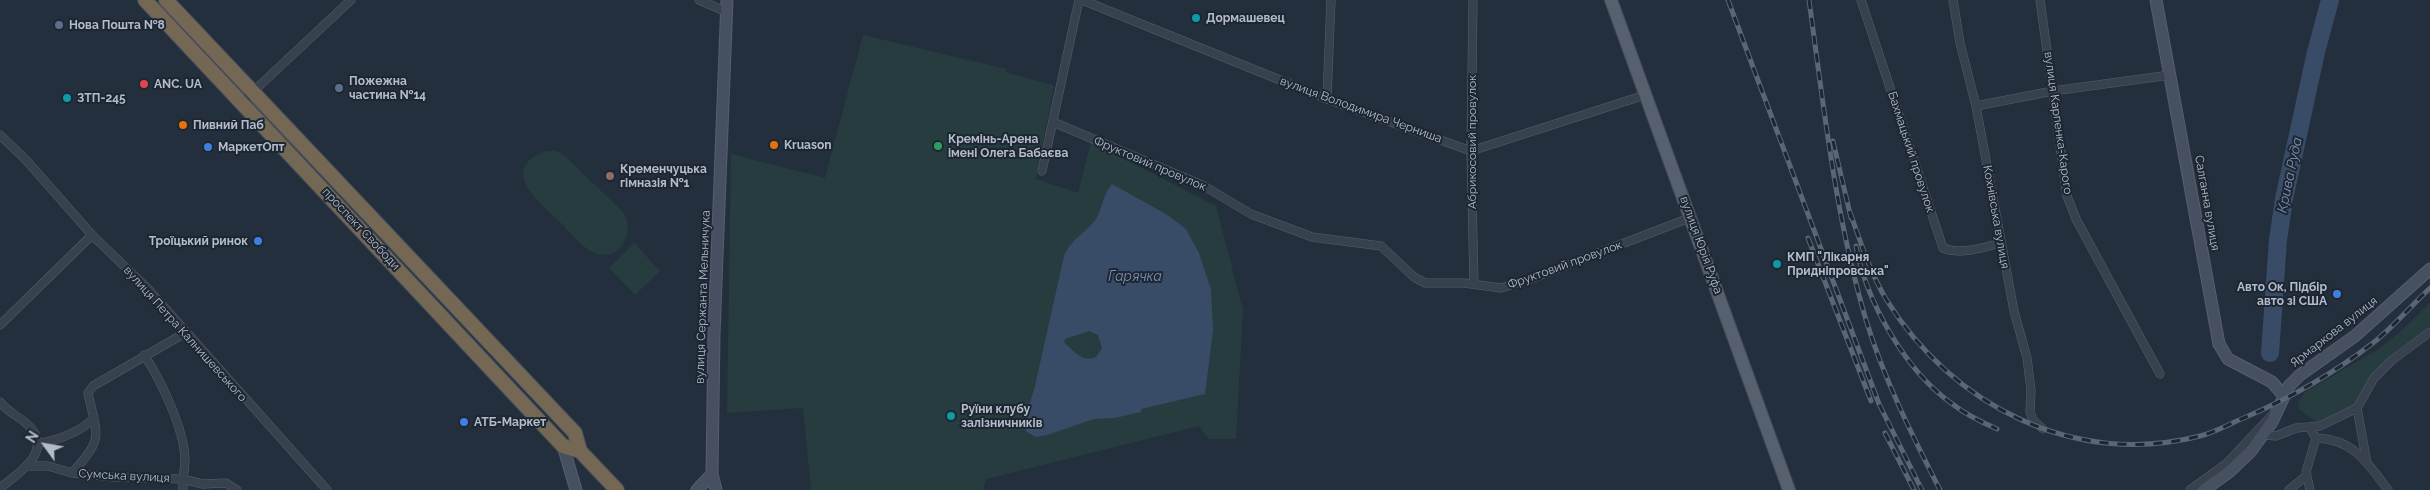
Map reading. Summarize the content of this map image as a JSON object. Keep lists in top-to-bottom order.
{
  "streets": {
    "highway": ["проспект Свободи"],
    "main road": ["вулиця Юрія Руфа"],
    "street": [
      "вулиця Володимира Черниша",
      "вулиця Карпенка-Карого",
      "Абрикосовий провулок",
      "Бахмацький провулок",
      "Фруктовий провулок",
      "Салганна вулиця",
      "Кохнівська вулиця",
      "вулиця Сержанта Мельничука",
      "Ярмаркова вулиця",
      "вулиця Петра Калнишевського",
      "Сумська вулиця"
    ]
  },
  "crossings": [
    ["вулиця Володимира Черниша", "Абрикосовий провулок"],
    ["Абрикосовий провулок", "Фруктовий провулок"],
    ["Бахмацький провулок", "Кохнівська вулиця"],
    ["Фруктовий провулок", "вулиця Юрія Руфа"],
    ["Салганна вулиця", "Ярмаркова вулиця"]
  ],
  "water": ["Крива Руда", "Гарячка"],
  "places": [
    "Дормашевец",
    "Нова Пошта №8",
    "ANC. UA",
    "Пожежна частина №14",
    "ЗТП-245",
    "Пивний Паб",
    "Kruason",
    "Кремінь-Арена імені Олега Бабаєва",
    "МаркетОпт",
    "Кременчуцька гімназія №1",
    "Троїцький ринок",
    "КМП \"Лікарня Придніпровська\"",
    "Авто Ок, Підбір авто зі США",
    "Руїни клубу залізничників",
    "АТБ-Маркет"
  ],
  "north": "top left"
}
